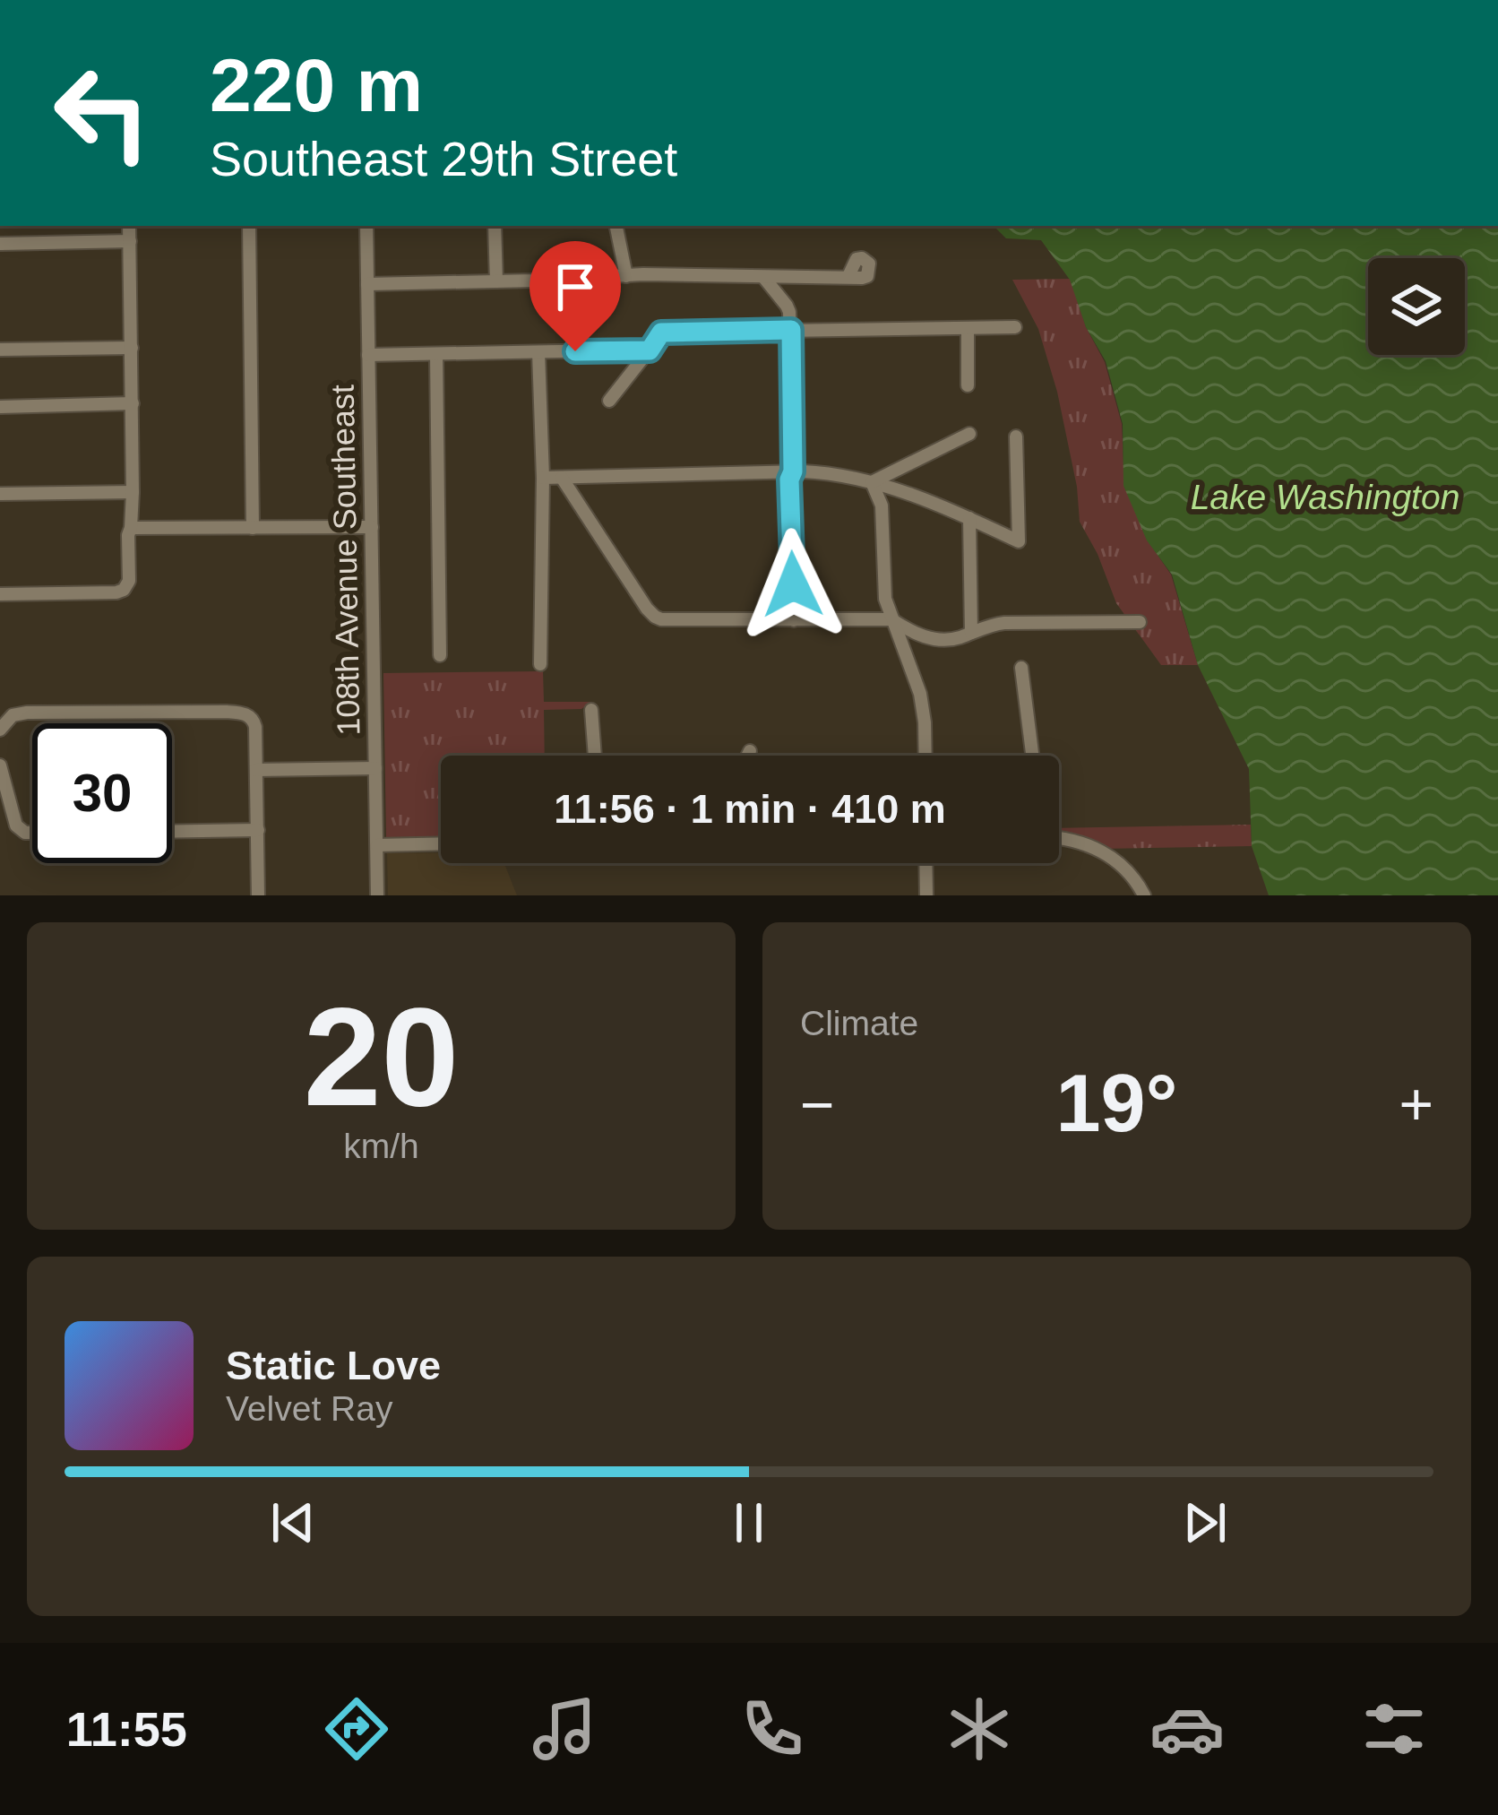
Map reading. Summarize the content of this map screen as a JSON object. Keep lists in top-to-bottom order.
{
  "streets": {
    "street": ["108th Avenue Southeast"]
  },
  "water": ["Lake Washington"],
  "page": {
    "turn": ["220 m", "Southeast 29th Street"],
    "limit": "30",
    "trip": "11:56 · 1 min · 410 m",
    "tile": [
      ["20", "km/h"],
      "Climate"
    ],
    "heat": ["−", "19°", "+"],
    "song": ["Static Love", "Velvet Ray"],
    "tabs": "11:55"
  }
}
